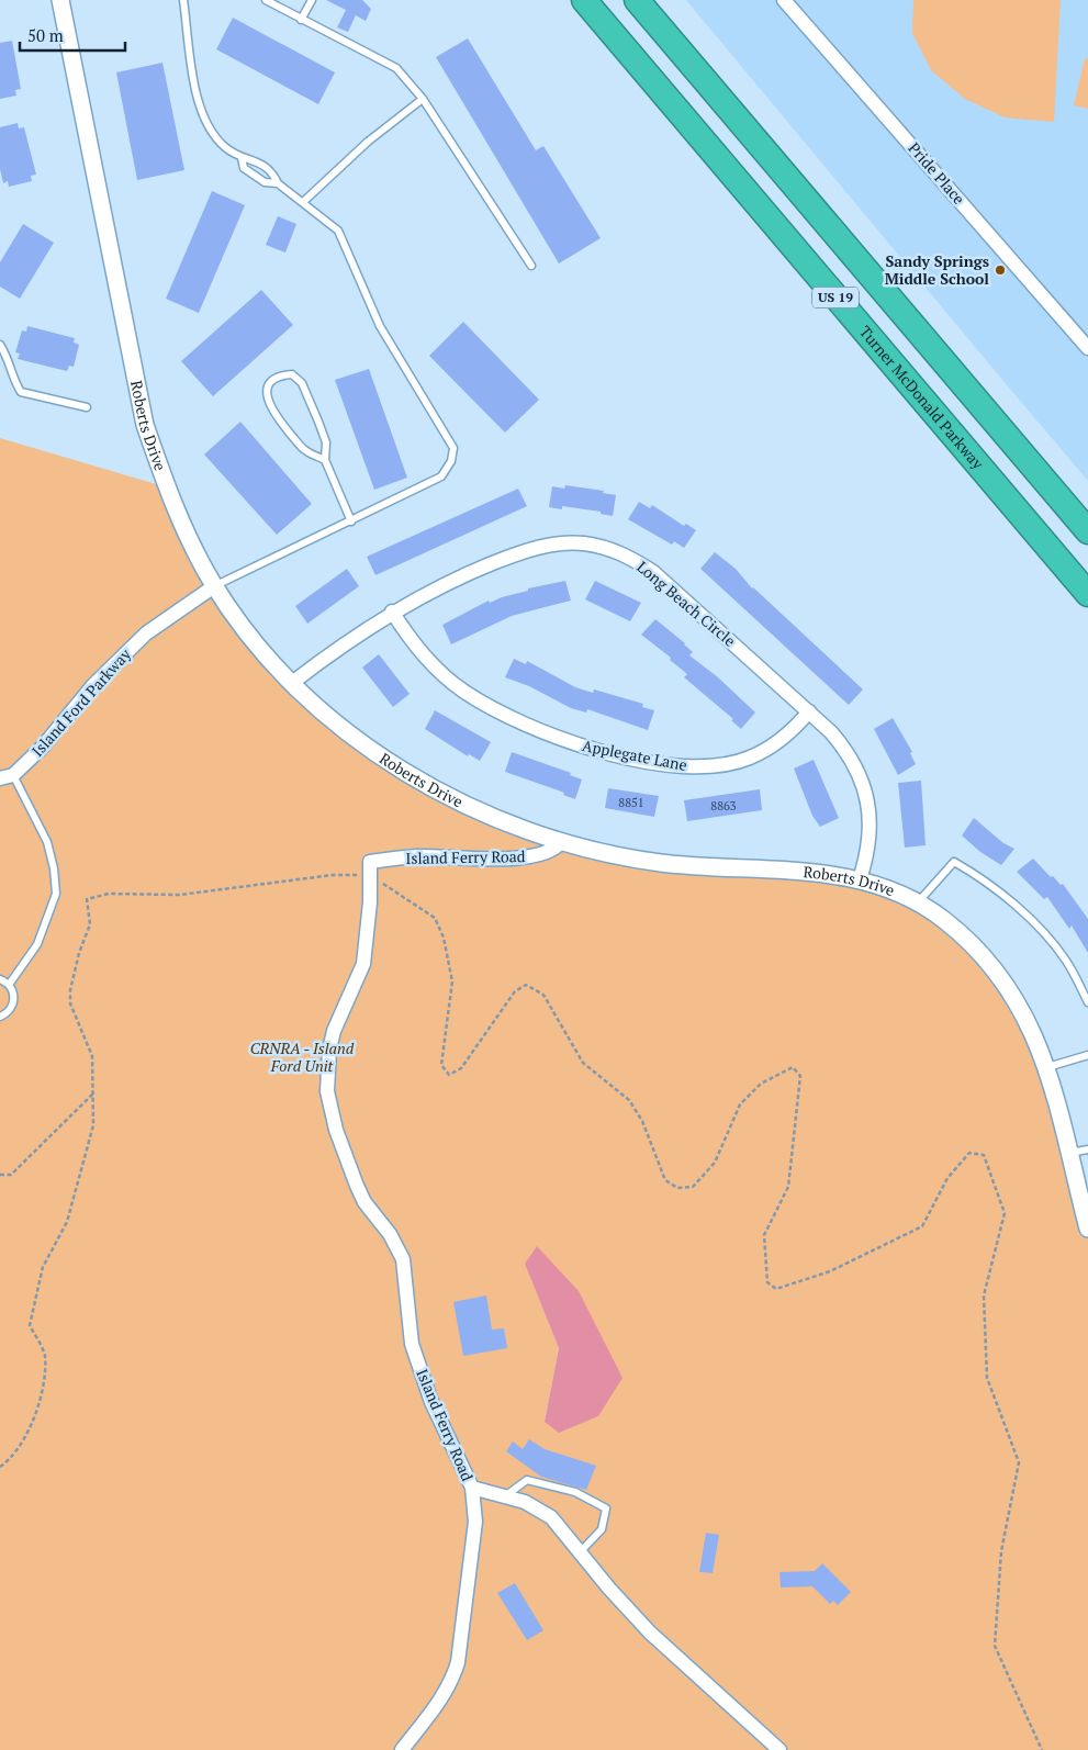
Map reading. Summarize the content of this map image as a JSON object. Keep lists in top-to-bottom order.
{
  "streets": {
    "highway": ["US 19", "Turner McDonald Parkway"],
    "street": [
      "Pride Place",
      "Roberts Drive",
      "Long Beach Circle",
      "Island Ford Parkway",
      "Applegate Lane",
      "Island Ferry Road"
    ]
  },
  "crossings": [
    ["Roberts Drive", "Long Beach Circle"],
    ["Roberts Drive", "Island Ford Parkway"],
    ["Roberts Drive", "Island Ferry Road"],
    ["Long Beach Circle", "Applegate Lane"]
  ],
  "parks": ["CRNRA - Island Ford Unit"],
  "places": ["Sandy Springs Middle School"],
  "house_numbers": ["8851", "8863"],
  "scale_bar": "50 m"
}
